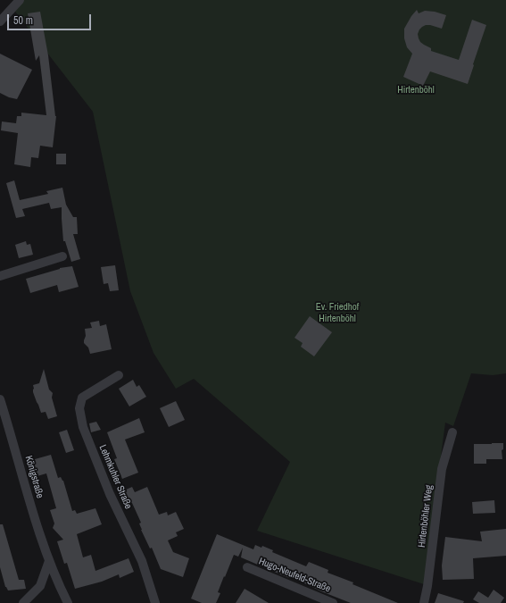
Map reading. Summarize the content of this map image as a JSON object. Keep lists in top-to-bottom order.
{
  "streets": {
    "street": [
      "Königstraße",
      "Lehmkuhler Straße",
      "Hirtenböhler Weg",
      "Hugo-Neufeld-Straße"
    ]
  },
  "parks": ["Hirtenböhl", "Ev. Friedhof Hirtenböhl"],
  "scale_bar": "50 m"
}
